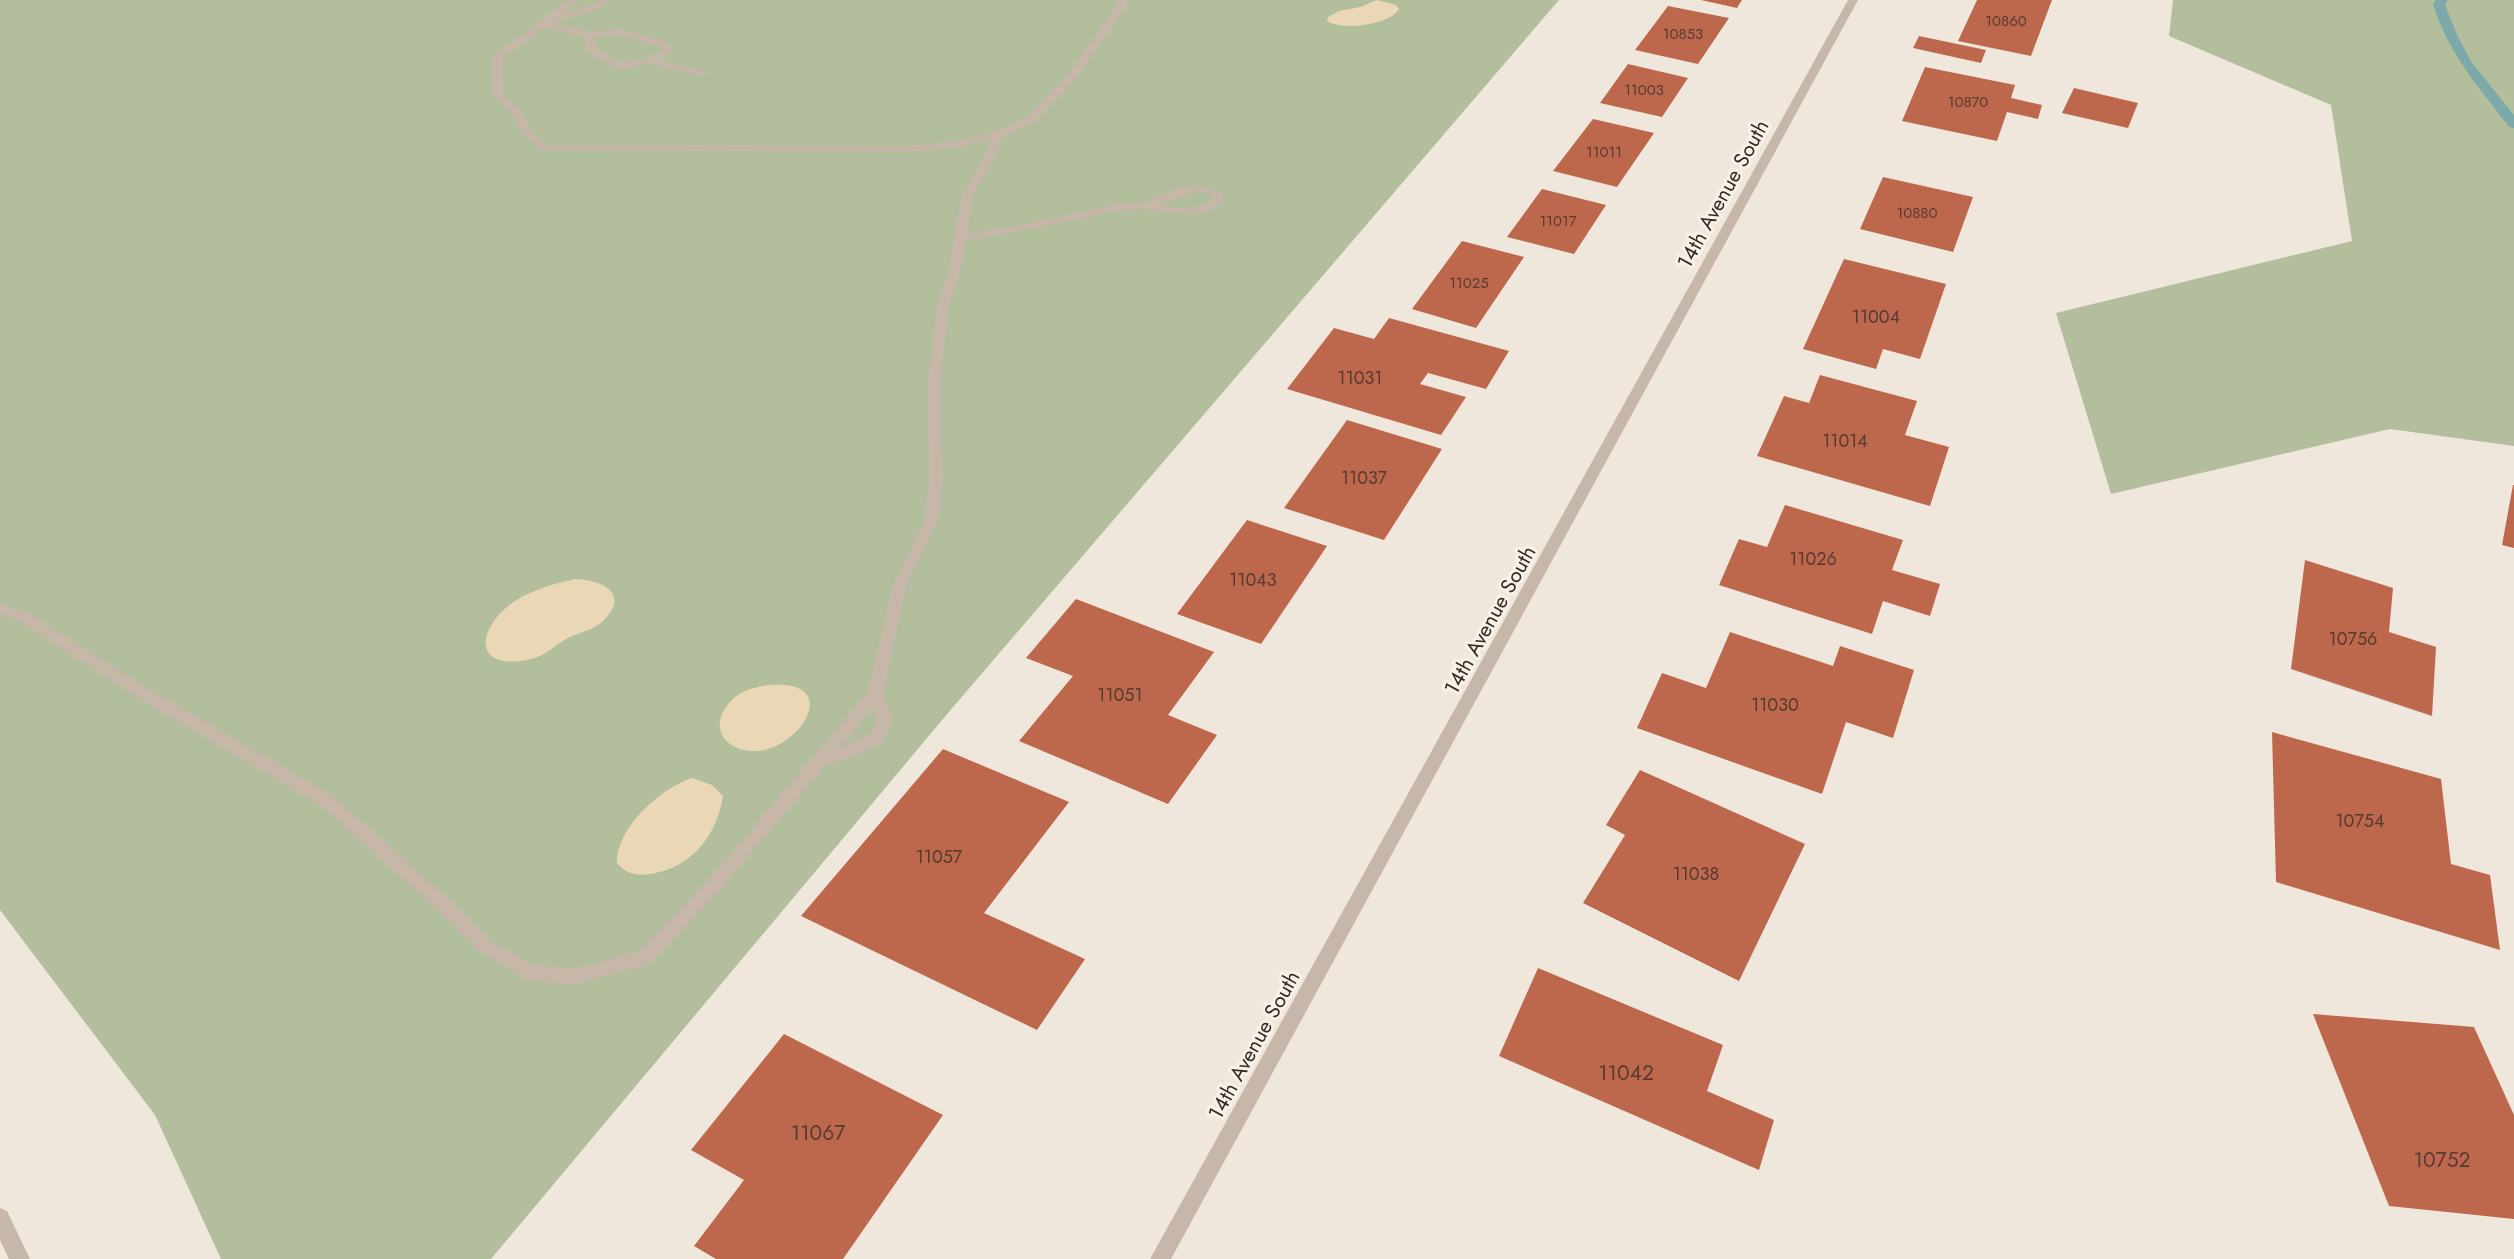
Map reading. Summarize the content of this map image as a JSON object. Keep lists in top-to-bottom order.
{
  "streets": {
    "street": ["14th Avenue South"]
  },
  "house_numbers": [
    "10860",
    "10853",
    "11003",
    "10870",
    "11011",
    "10880",
    "11017",
    "11025",
    "11004",
    "11031",
    "11014",
    "11037",
    "11026",
    "11043",
    "10756",
    "11051",
    "11030",
    "10754",
    "11057",
    "11038",
    "11042",
    "11067",
    "10752"
  ]
}
